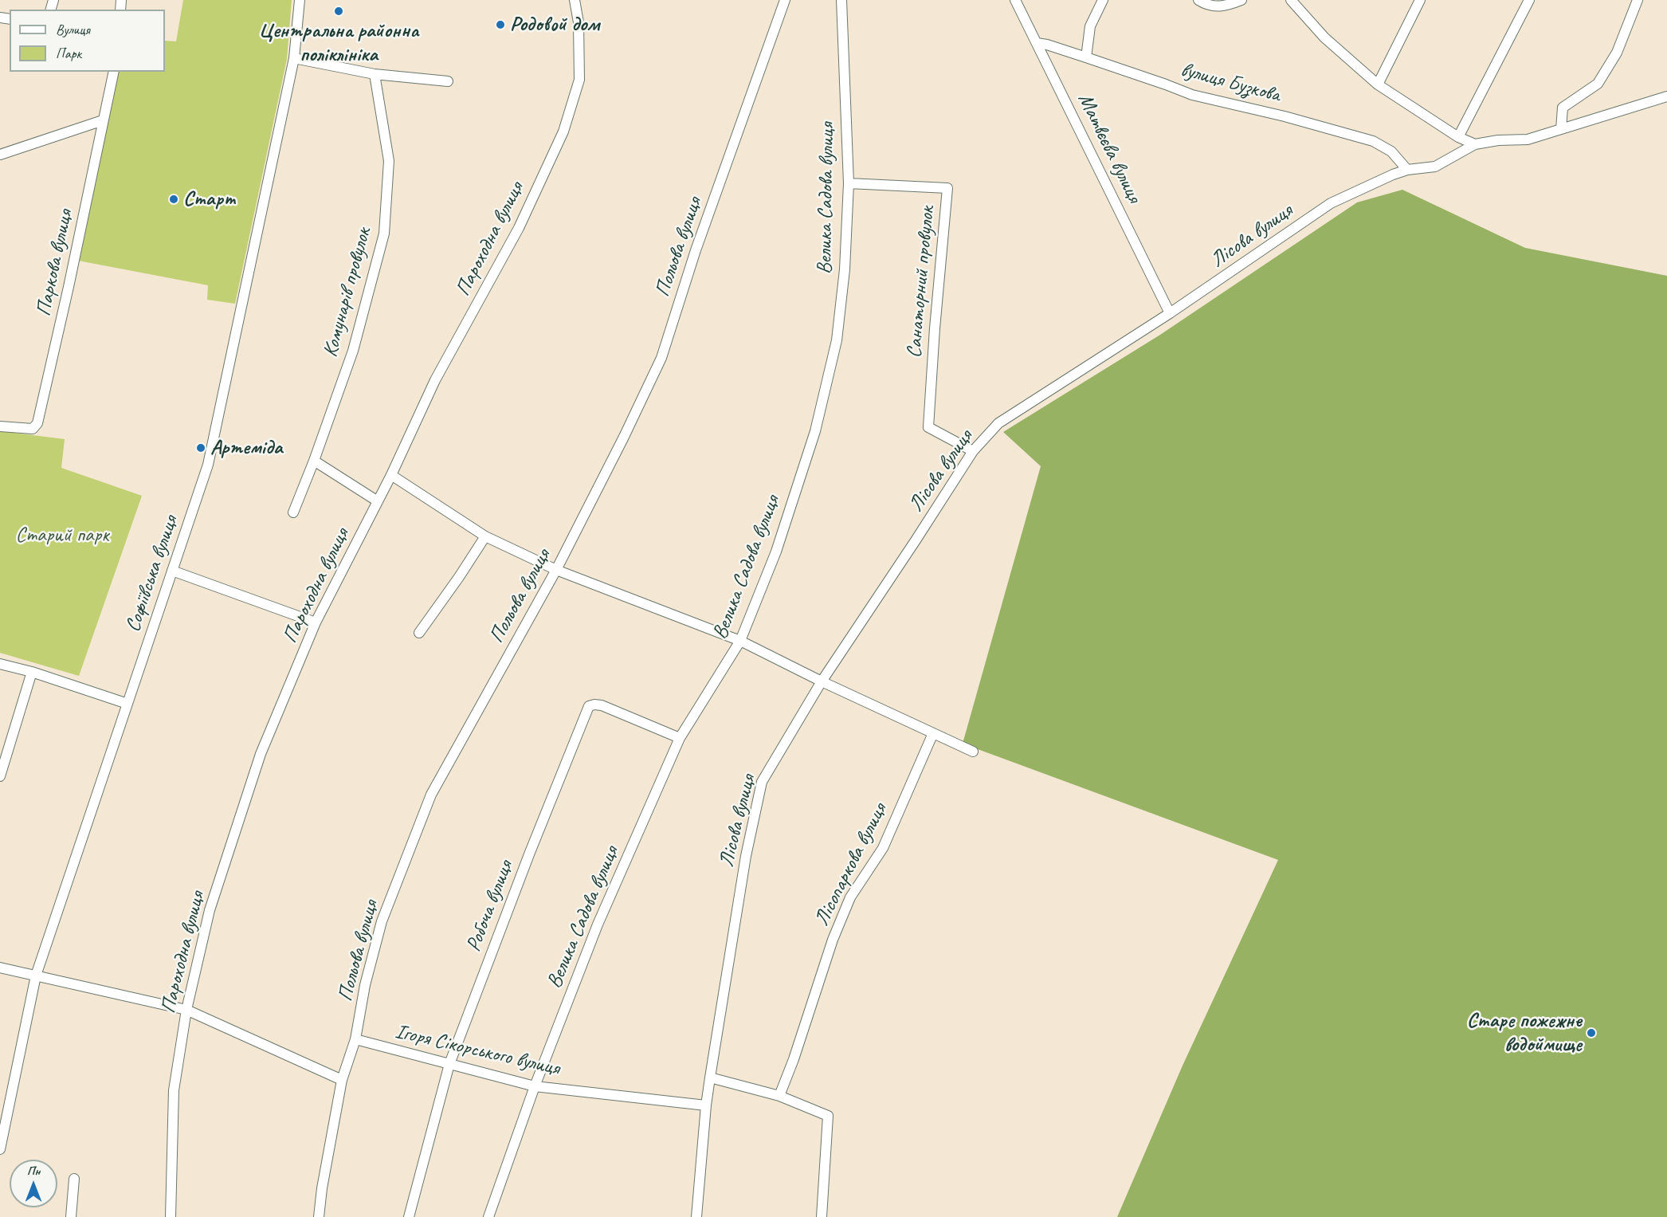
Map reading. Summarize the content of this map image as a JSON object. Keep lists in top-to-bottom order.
{
  "streets": {
    "street": [
      "вулиця Бузкова",
      "Матвєєва вулиця",
      "Велика Садова вулиця",
      "Лісова вулиця",
      "Пароходна вулиця",
      "Польова вулиця",
      "Паркова вулиця",
      "Санаторний провулок",
      "Комунарів провулок",
      "Софіївська вулиця",
      "Лісопаркова вулиця",
      "Робоча вулиця",
      "Ігоря Сікорського вулиця"
    ]
  },
  "crossings": [
    ["вулиця Бузкова", "Матвєєва вулиця"],
    ["вулиця Бузкова", "Лісова вулиця"],
    ["Матвєєва вулиця", "Лісова вулиця"],
    ["Велика Садова вулиця", "Санаторний провулок"],
    ["Велика Садова вулиця", "Робоча вулиця"],
    ["Велика Садова вулиця", "Ігоря Сікорського вулиця"],
    ["Лісова вулиця", "Санаторний провулок"],
    ["Лісова вулиця", "Ігоря Сікорського вулиця"],
    ["Польова вулиця", "Ігоря Сікорського вулиця"],
    ["Робоча вулиця", "Ігоря Сікорського вулиця"]
  ],
  "parks": ["Старий парк"],
  "places": [
    "Центральна районна поліклініка",
    "Родовой дом",
    "Старт",
    "Артеміда",
    "Старе пожежне водоймище"
  ],
  "legend": ["Вулиця", "Парк"],
  "north": "top"
}
